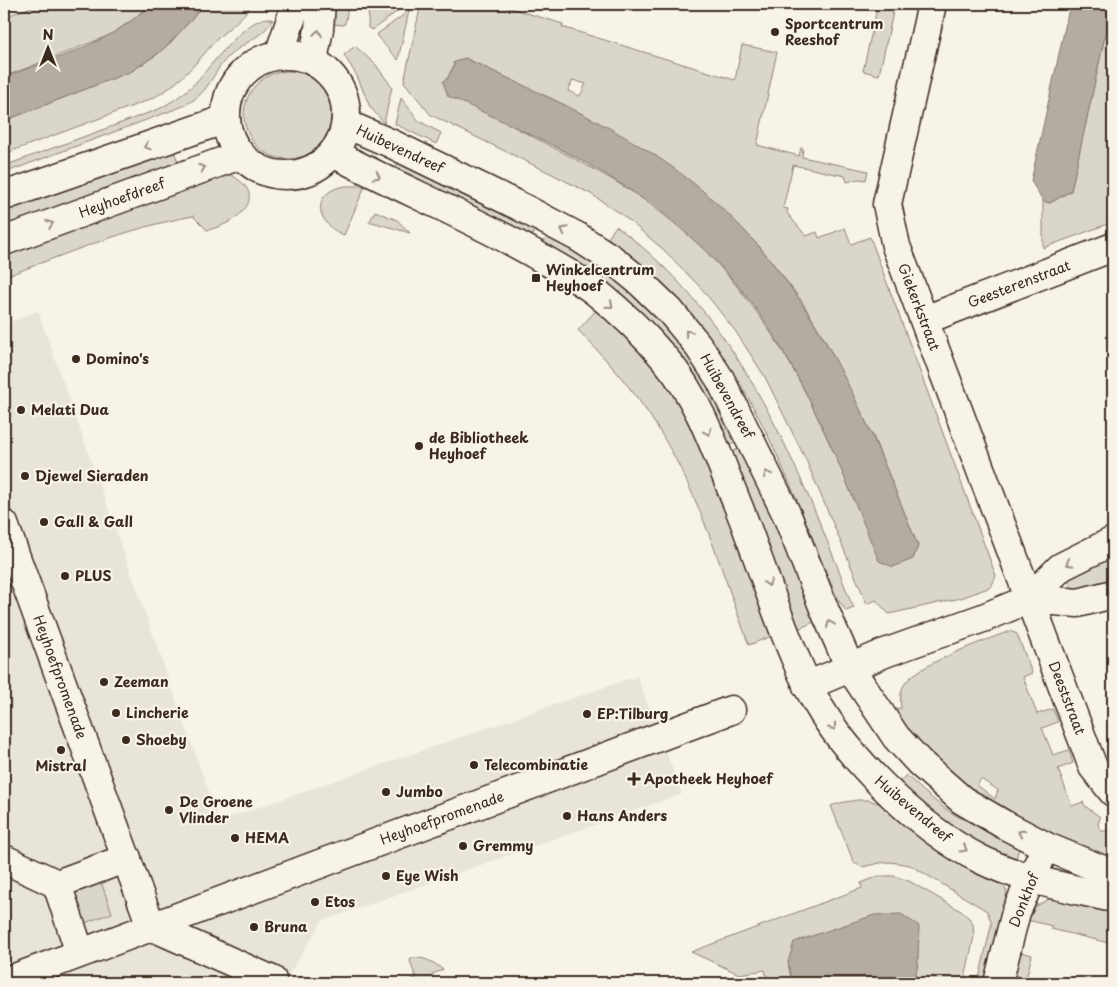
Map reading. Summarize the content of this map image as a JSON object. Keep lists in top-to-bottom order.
{
  "streets": {
    "street": [
      "Huibevendreef",
      "Heyhoefdreef",
      "Geesterenstraat",
      "Giekerkstraat",
      "Heyhoefpromenade",
      "Deeststraat",
      "Donkhof"
    ]
  },
  "crossings": [
    ["Huibevendreef", "Heyhoefdreef"],
    ["Huibevendreef", "Donkhof"],
    ["Geesterenstraat", "Giekerkstraat"],
    ["Giekerkstraat", "Deeststraat"]
  ],
  "places": {
    "other": [
      "Sportcentrum Reeshof",
      "Domino's",
      "Melati Dua",
      "de Bibliotheek Heyhoef",
      "Djewel Sieraden",
      "Gall & Gall",
      "PLUS",
      "Zeeman",
      "Lincherie",
      "EP:Tilburg",
      "Shoeby",
      "Mistral",
      "Telecombinatie",
      "Jumbo",
      "De Groene Vlinder",
      "Hans Anders",
      "HEMA",
      "Gremmy",
      "Eye Wish",
      "Etos",
      "Bruna"
    ],
    "transit": ["Winkelcentrum Heyhoef"],
    "health": ["Apotheek Heyhoef"]
  },
  "north": "top"
}
